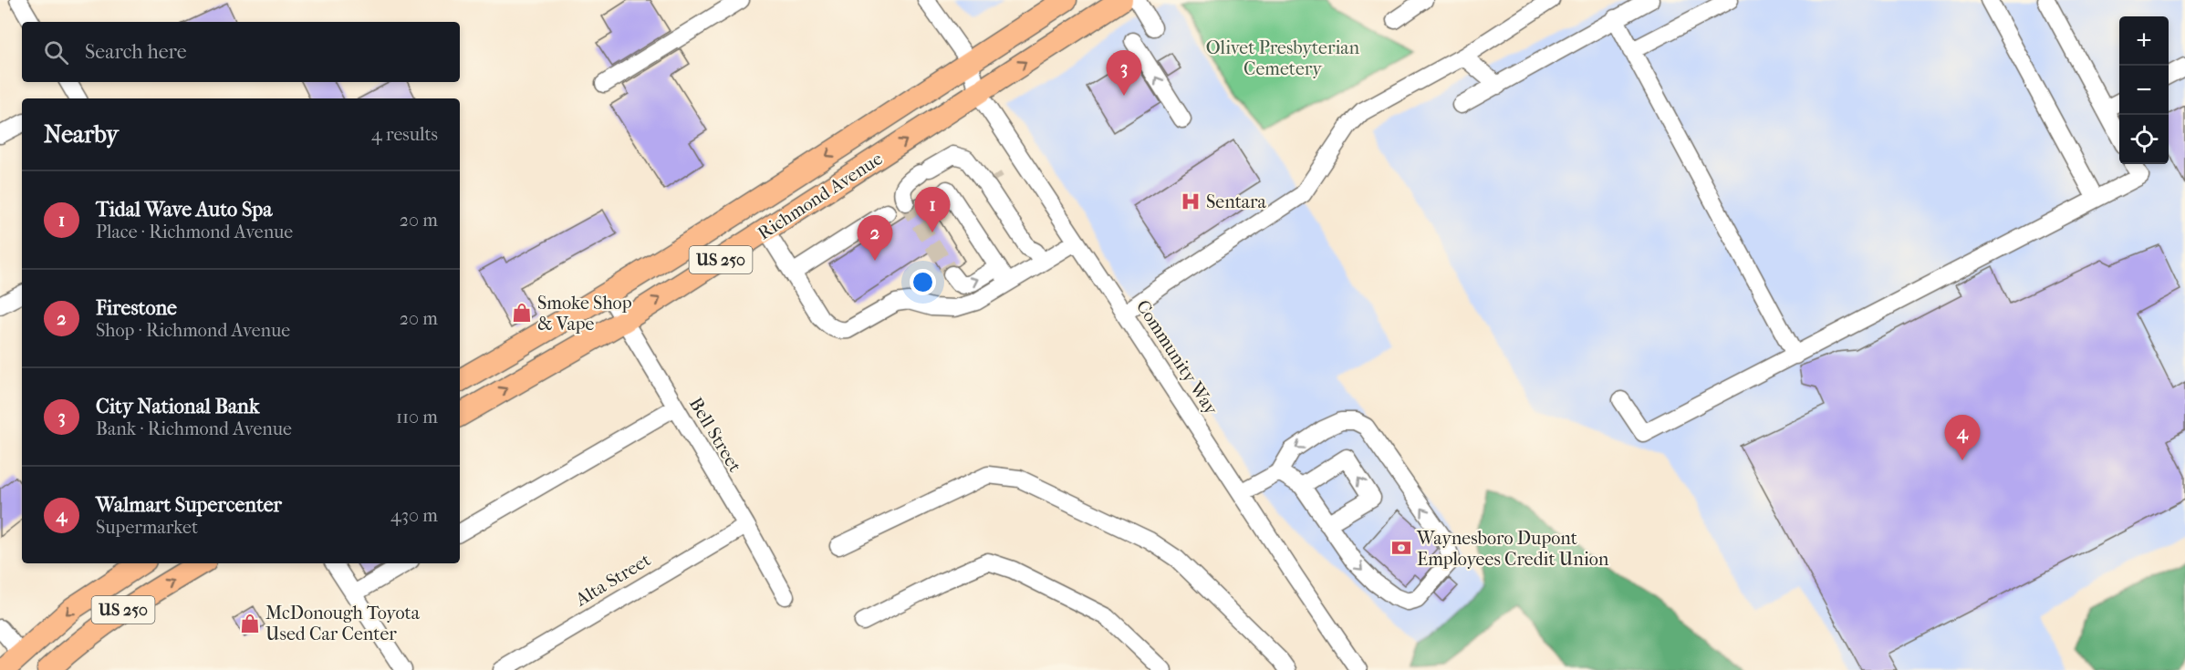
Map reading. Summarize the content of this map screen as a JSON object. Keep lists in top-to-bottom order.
{
  "streets": {
    "main road": ["Richmond Avenue", "US 250"],
    "street": ["Community Way", "Bell Street", "Alta Street"]
  },
  "crossings": [
    ["Richmond Avenue", "Community Way"],
    ["Richmond Avenue", "Bell Street"],
    ["Bell Street", "Alta Street"]
  ],
  "parks": ["Olivet Presbyterian Cemetery"],
  "places": {
    "hospital": ["Sentara"],
    "shop": ["Smoke Shop & Vape", "McDonough Toyota Used Car Center"],
    "bank": ["Waynesboro Dupont Employees Credit Union"]
  },
  "page": {
    "map_buttons": ["+", "−"],
    "search": "Search here",
    "pins": [
      "3",
      "1",
      "2",
      "4"
    ],
    "heading": ["Nearby", "4 results"],
    "list": [
      {
        "mark": "1",
        "name": "Tidal Wave Auto Spa",
        "note": "Place · Richmond Avenue",
        "value": "20 m"
      },
      {
        "mark": "2",
        "name": "Firestone",
        "note": "Shop · Richmond Avenue",
        "value": "20 m"
      },
      {
        "mark": "3",
        "name": "City National Bank",
        "note": "Bank · Richmond Avenue",
        "value": "110 m"
      },
      {
        "mark": "4",
        "name": "Walmart Supercenter",
        "note": "Supermarket",
        "value": "430 m"
      }
    ]
  }
}
